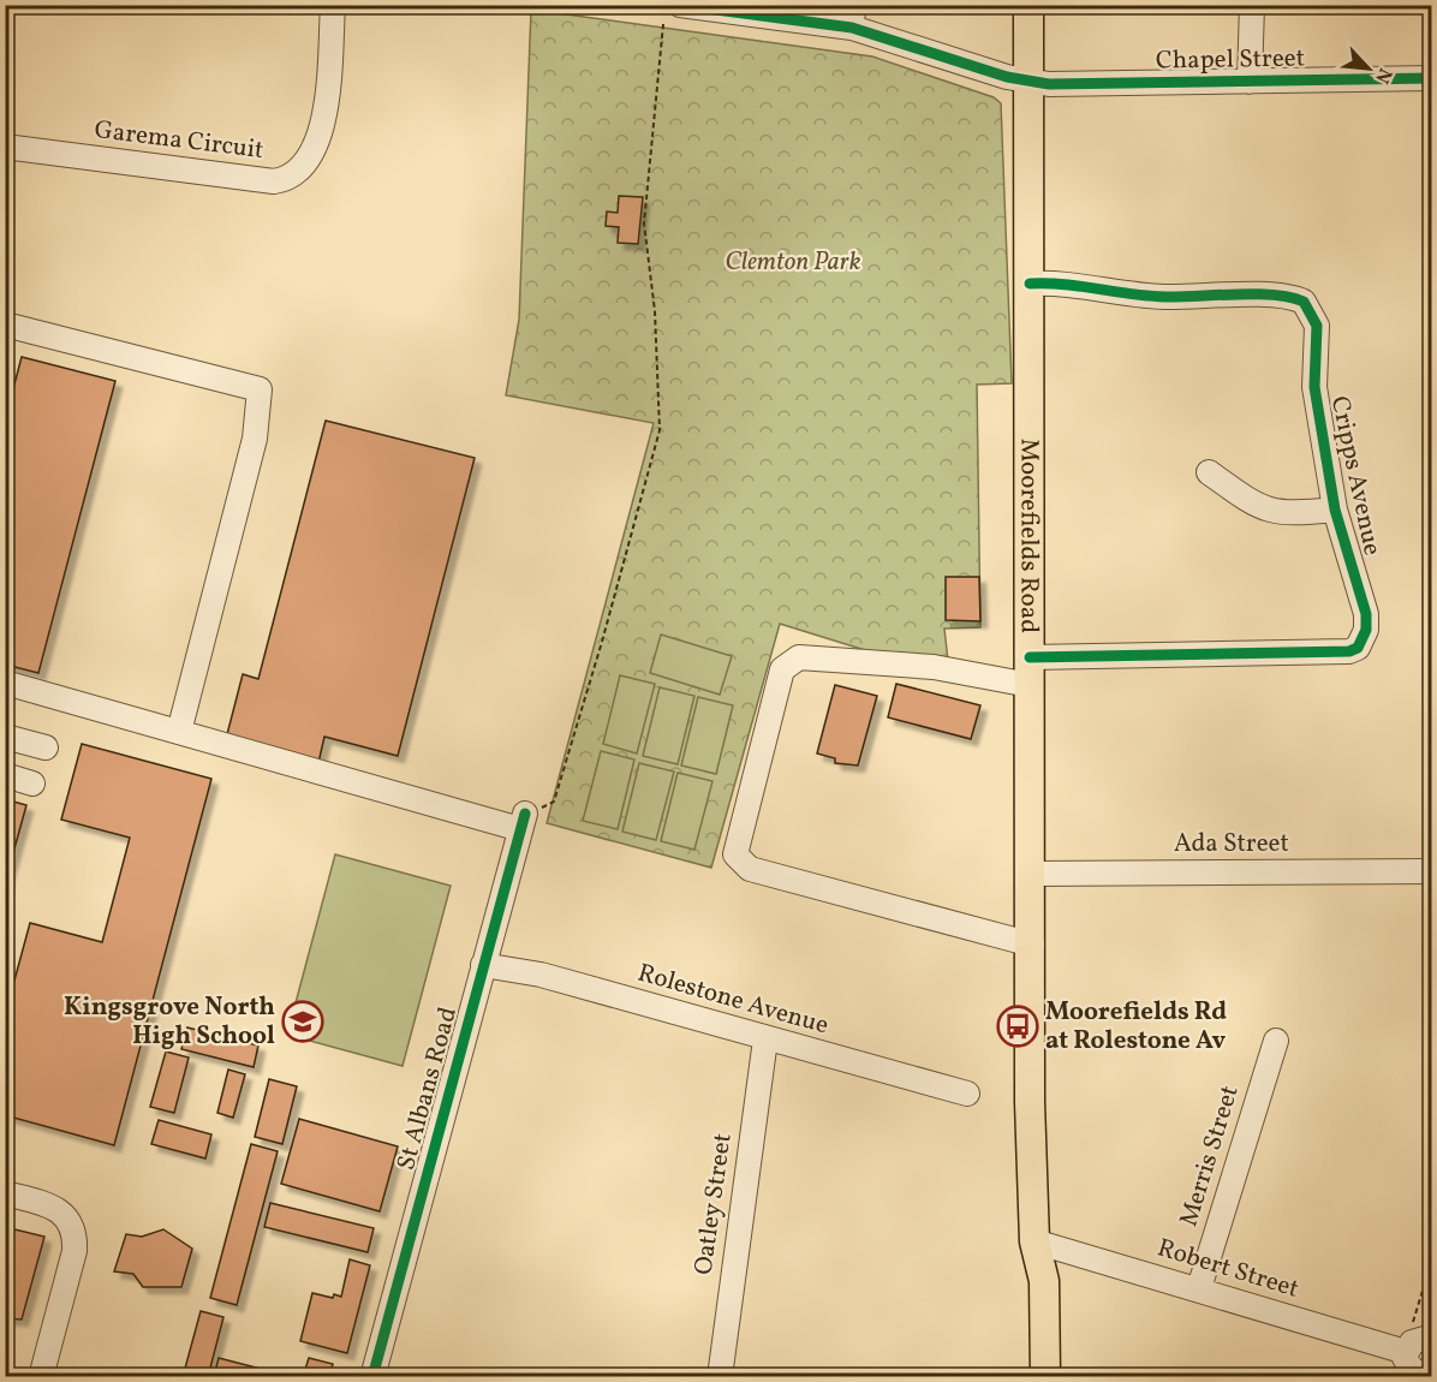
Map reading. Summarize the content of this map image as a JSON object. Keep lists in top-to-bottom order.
{
  "streets": {
    "main road": ["Moorefields Road"],
    "street": [
      "Chapel Street",
      "Garema Circuit",
      "Cripps Avenue",
      "Ada Street",
      "Rolestone Avenue",
      "St Albans Road",
      "Merris Street",
      "Oatley Street",
      "Robert Street"
    ]
  },
  "crossings": [
    ["Chapel Street", "Moorefields Road"],
    ["Cripps Avenue", "Moorefields Road"],
    ["Moorefields Road", "Ada Street"],
    ["Moorefields Road", "Robert Street"],
    ["Rolestone Avenue", "St Albans Road"],
    ["Rolestone Avenue", "Oatley Street"],
    ["Merris Street", "Robert Street"]
  ],
  "parks": ["Clemton Park"],
  "places": {
    "school or university": ["Kingsgrove North High School"],
    "bus stop": ["Moorefields Rd at Rolestone Av"]
  },
  "north": "bottom right"
}
